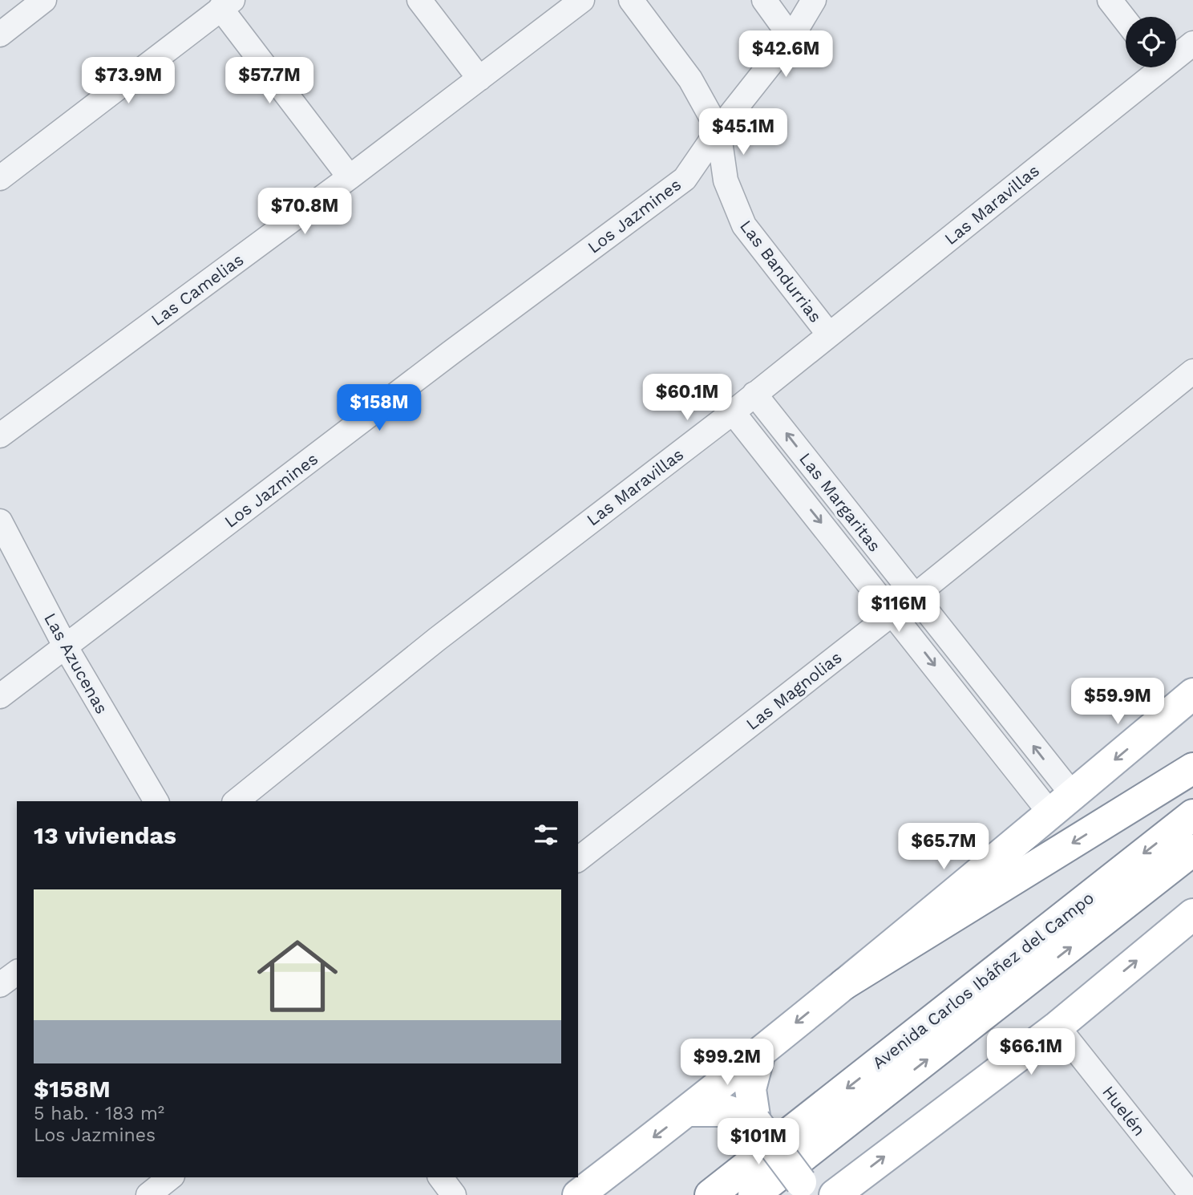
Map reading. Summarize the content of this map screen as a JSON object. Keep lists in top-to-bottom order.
{
  "streets": {
    "main road": ["Avenida Carlos Ibáñez del Campo"],
    "street": [
      "Las Maravillas",
      "Los Jazmines",
      "Las Bandurrias",
      "Las Camelias",
      "Las Margaritas",
      "Las Azucenas",
      "Las Magnolias",
      "Huelén"
    ]
  },
  "crossings": [
    ["Las Maravillas", "Las Bandurrias"],
    ["Las Maravillas", "Las Margaritas"],
    ["Los Jazmines", "Las Bandurrias"],
    ["Los Jazmines", "Las Azucenas"],
    ["Las Margaritas", "Las Magnolias"]
  ],
  "page": {
    "price": [
      "$42.6M",
      "$73.9M",
      "$57.7M",
      "$45.1M",
      "$70.8M",
      "$60.1M",
      "$158M",
      "$116M",
      "$59.9M",
      "$65.7M",
      "$66.1M",
      "$99.2M",
      "$101M"
    ],
    "heading": "13 viviendas",
    "list": [
      {
        "name": "$158M",
        "note": "5 hab. · 183 m² · Los Jazmines"
      }
    ]
  }
}
